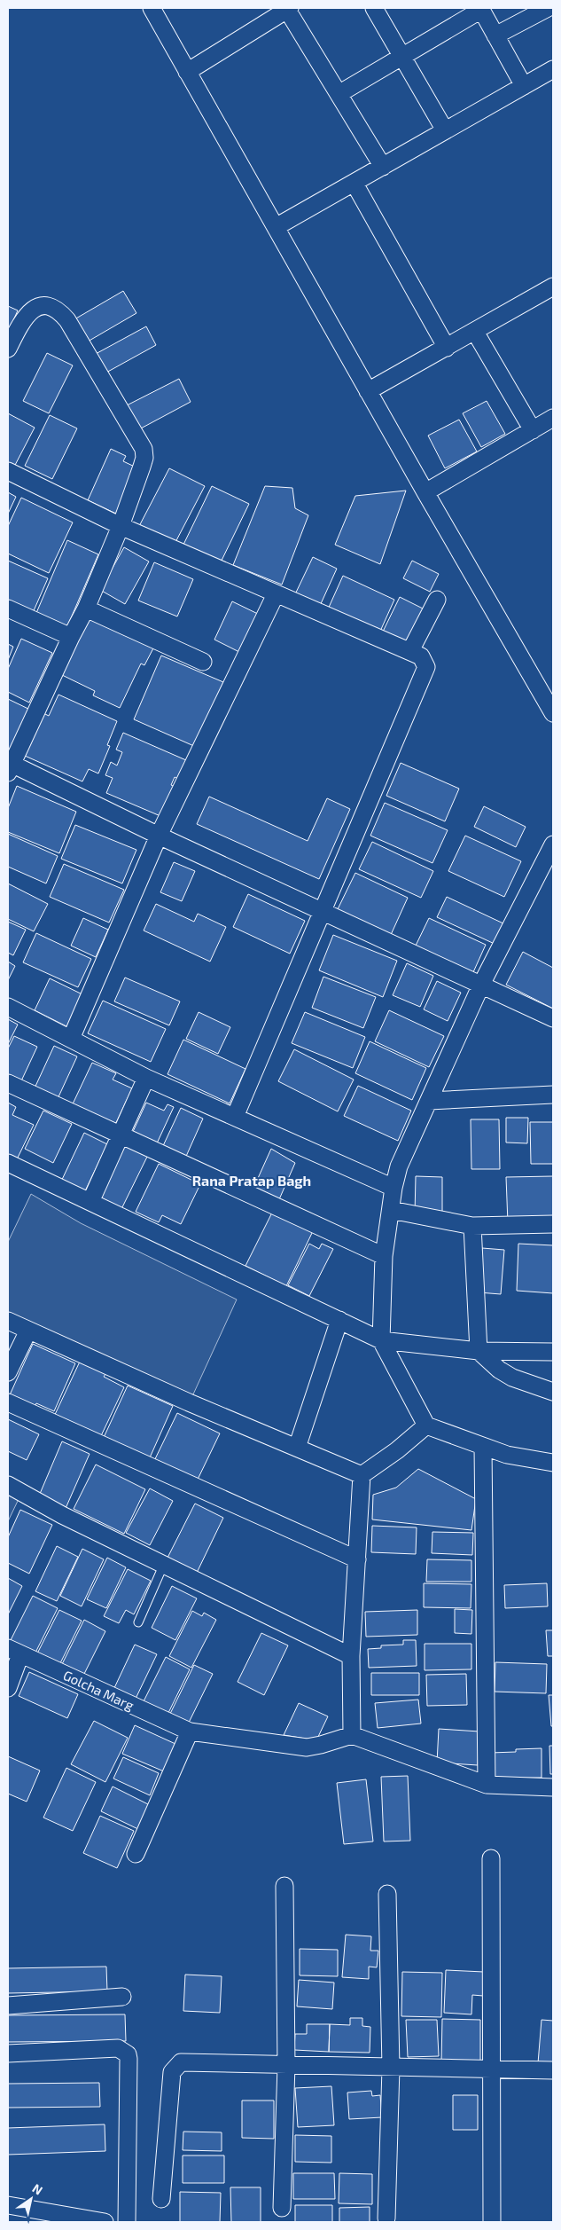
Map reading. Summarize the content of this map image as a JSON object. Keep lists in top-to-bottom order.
{
  "streets": {
    "street": ["Golcha Marg"]
  },
  "districts": ["Rana Pratap Bagh"],
  "north": "top right"
}
